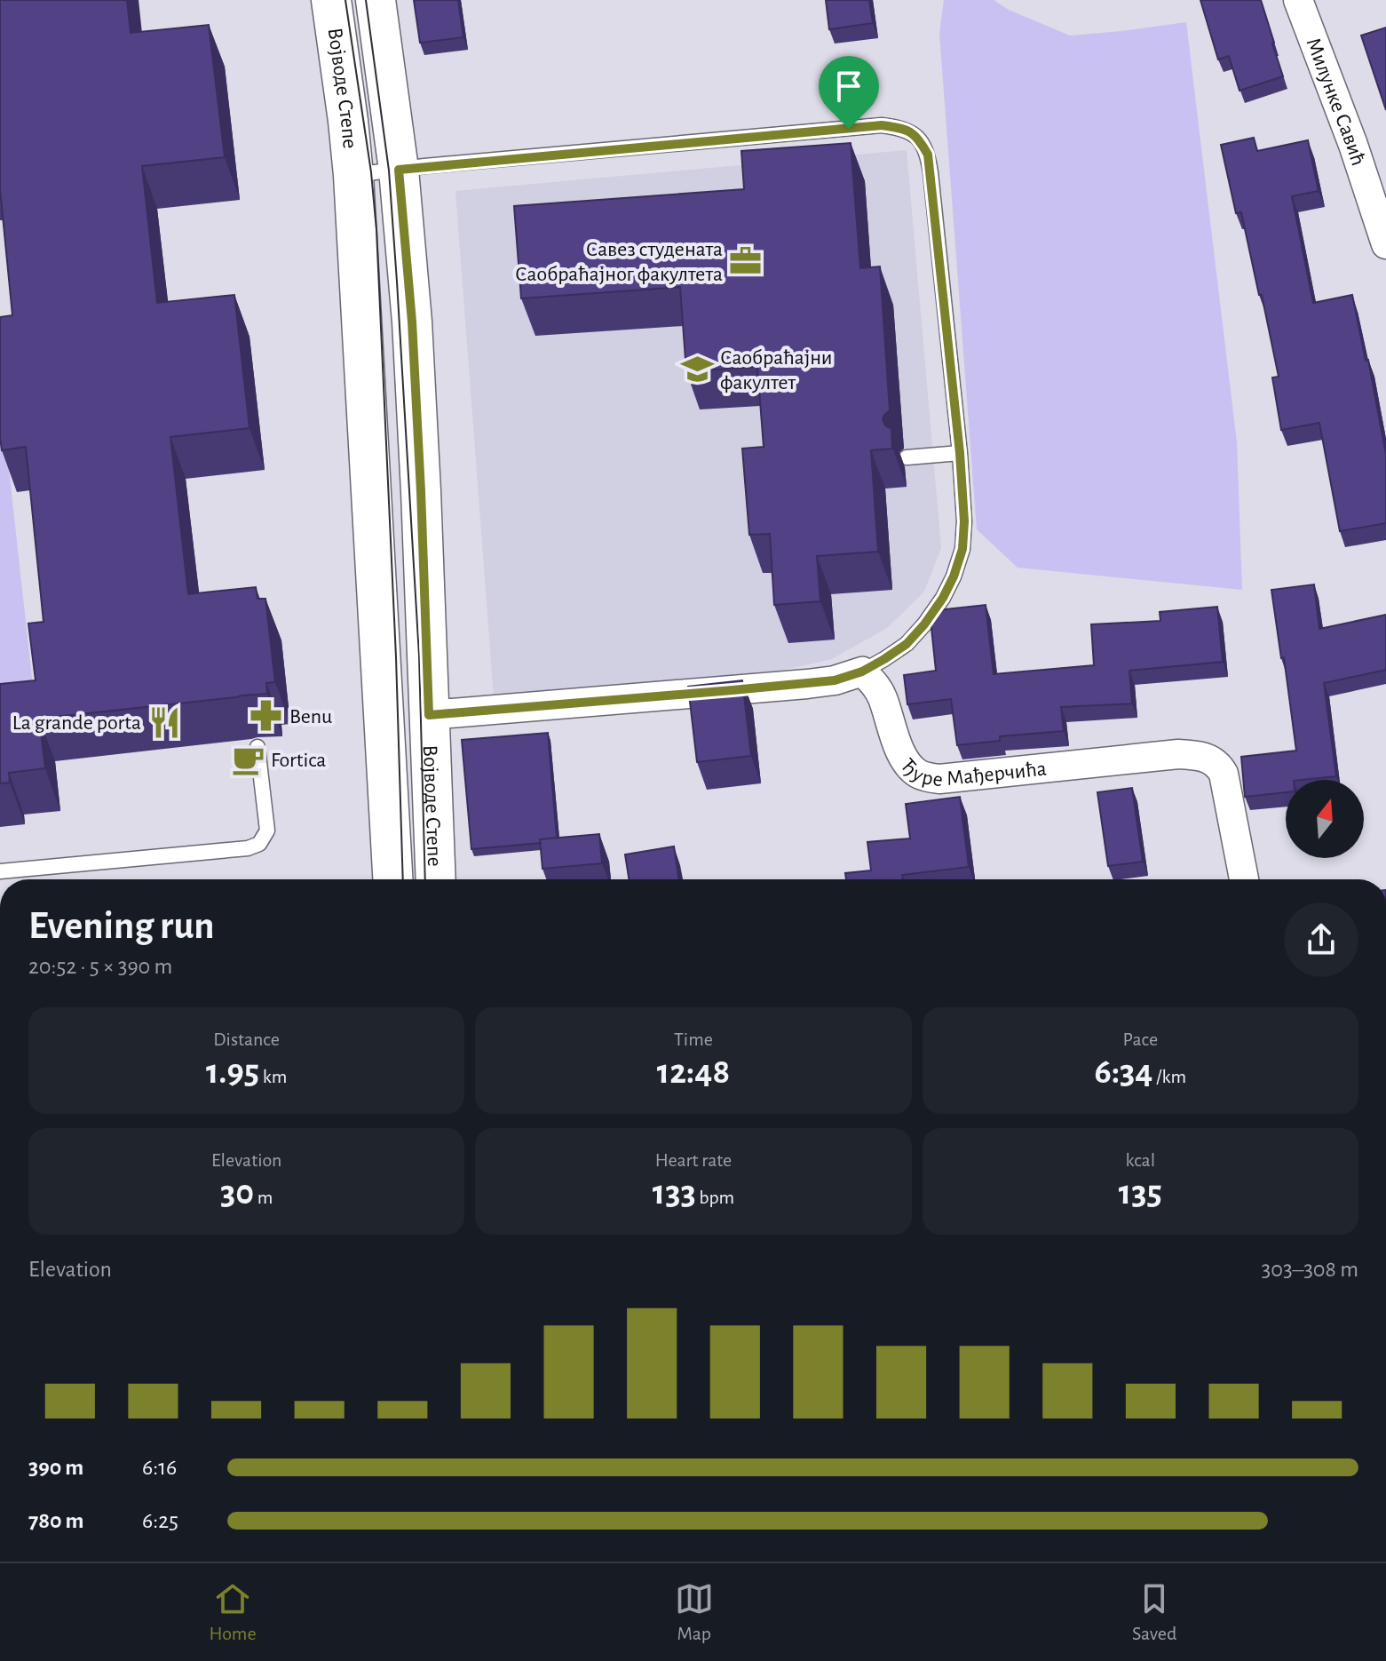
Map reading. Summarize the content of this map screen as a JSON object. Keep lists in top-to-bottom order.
{
  "streets": {
    "main road": ["Војводе Степе"],
    "street": ["Милунке Савић", "Ђуре Мађерчића"]
  },
  "places": {
    "office": ["Савез студената Саобраћајног факултета"],
    "school or university": ["Саобраћајни факултет"],
    "pharmacy": ["Benu"],
    "restaurant": ["La grande porta"],
    "cafe": ["Fortica"]
  },
  "north": "top",
  "page": {
    "heading": ["Evening run", "20:52 · 5 × 390 m"],
    "stats": [
      ["Distance", "1.95 km"],
      ["Time", "12:48"],
      ["Pace", "6:34 /km"],
      ["Elevation", "30 m"],
      ["Heart rate", "133 bpm"],
      ["kcal", "135"]
    ],
    "chart": ["Elevation", "303–308 m"],
    "list": [
      {
        "name": "390 m",
        "note": "6:16"
      },
      {
        "name": "780 m",
        "note": "6:25"
      }
    ],
    "tabs": ["Home", "Map", "Saved"]
  }
}
